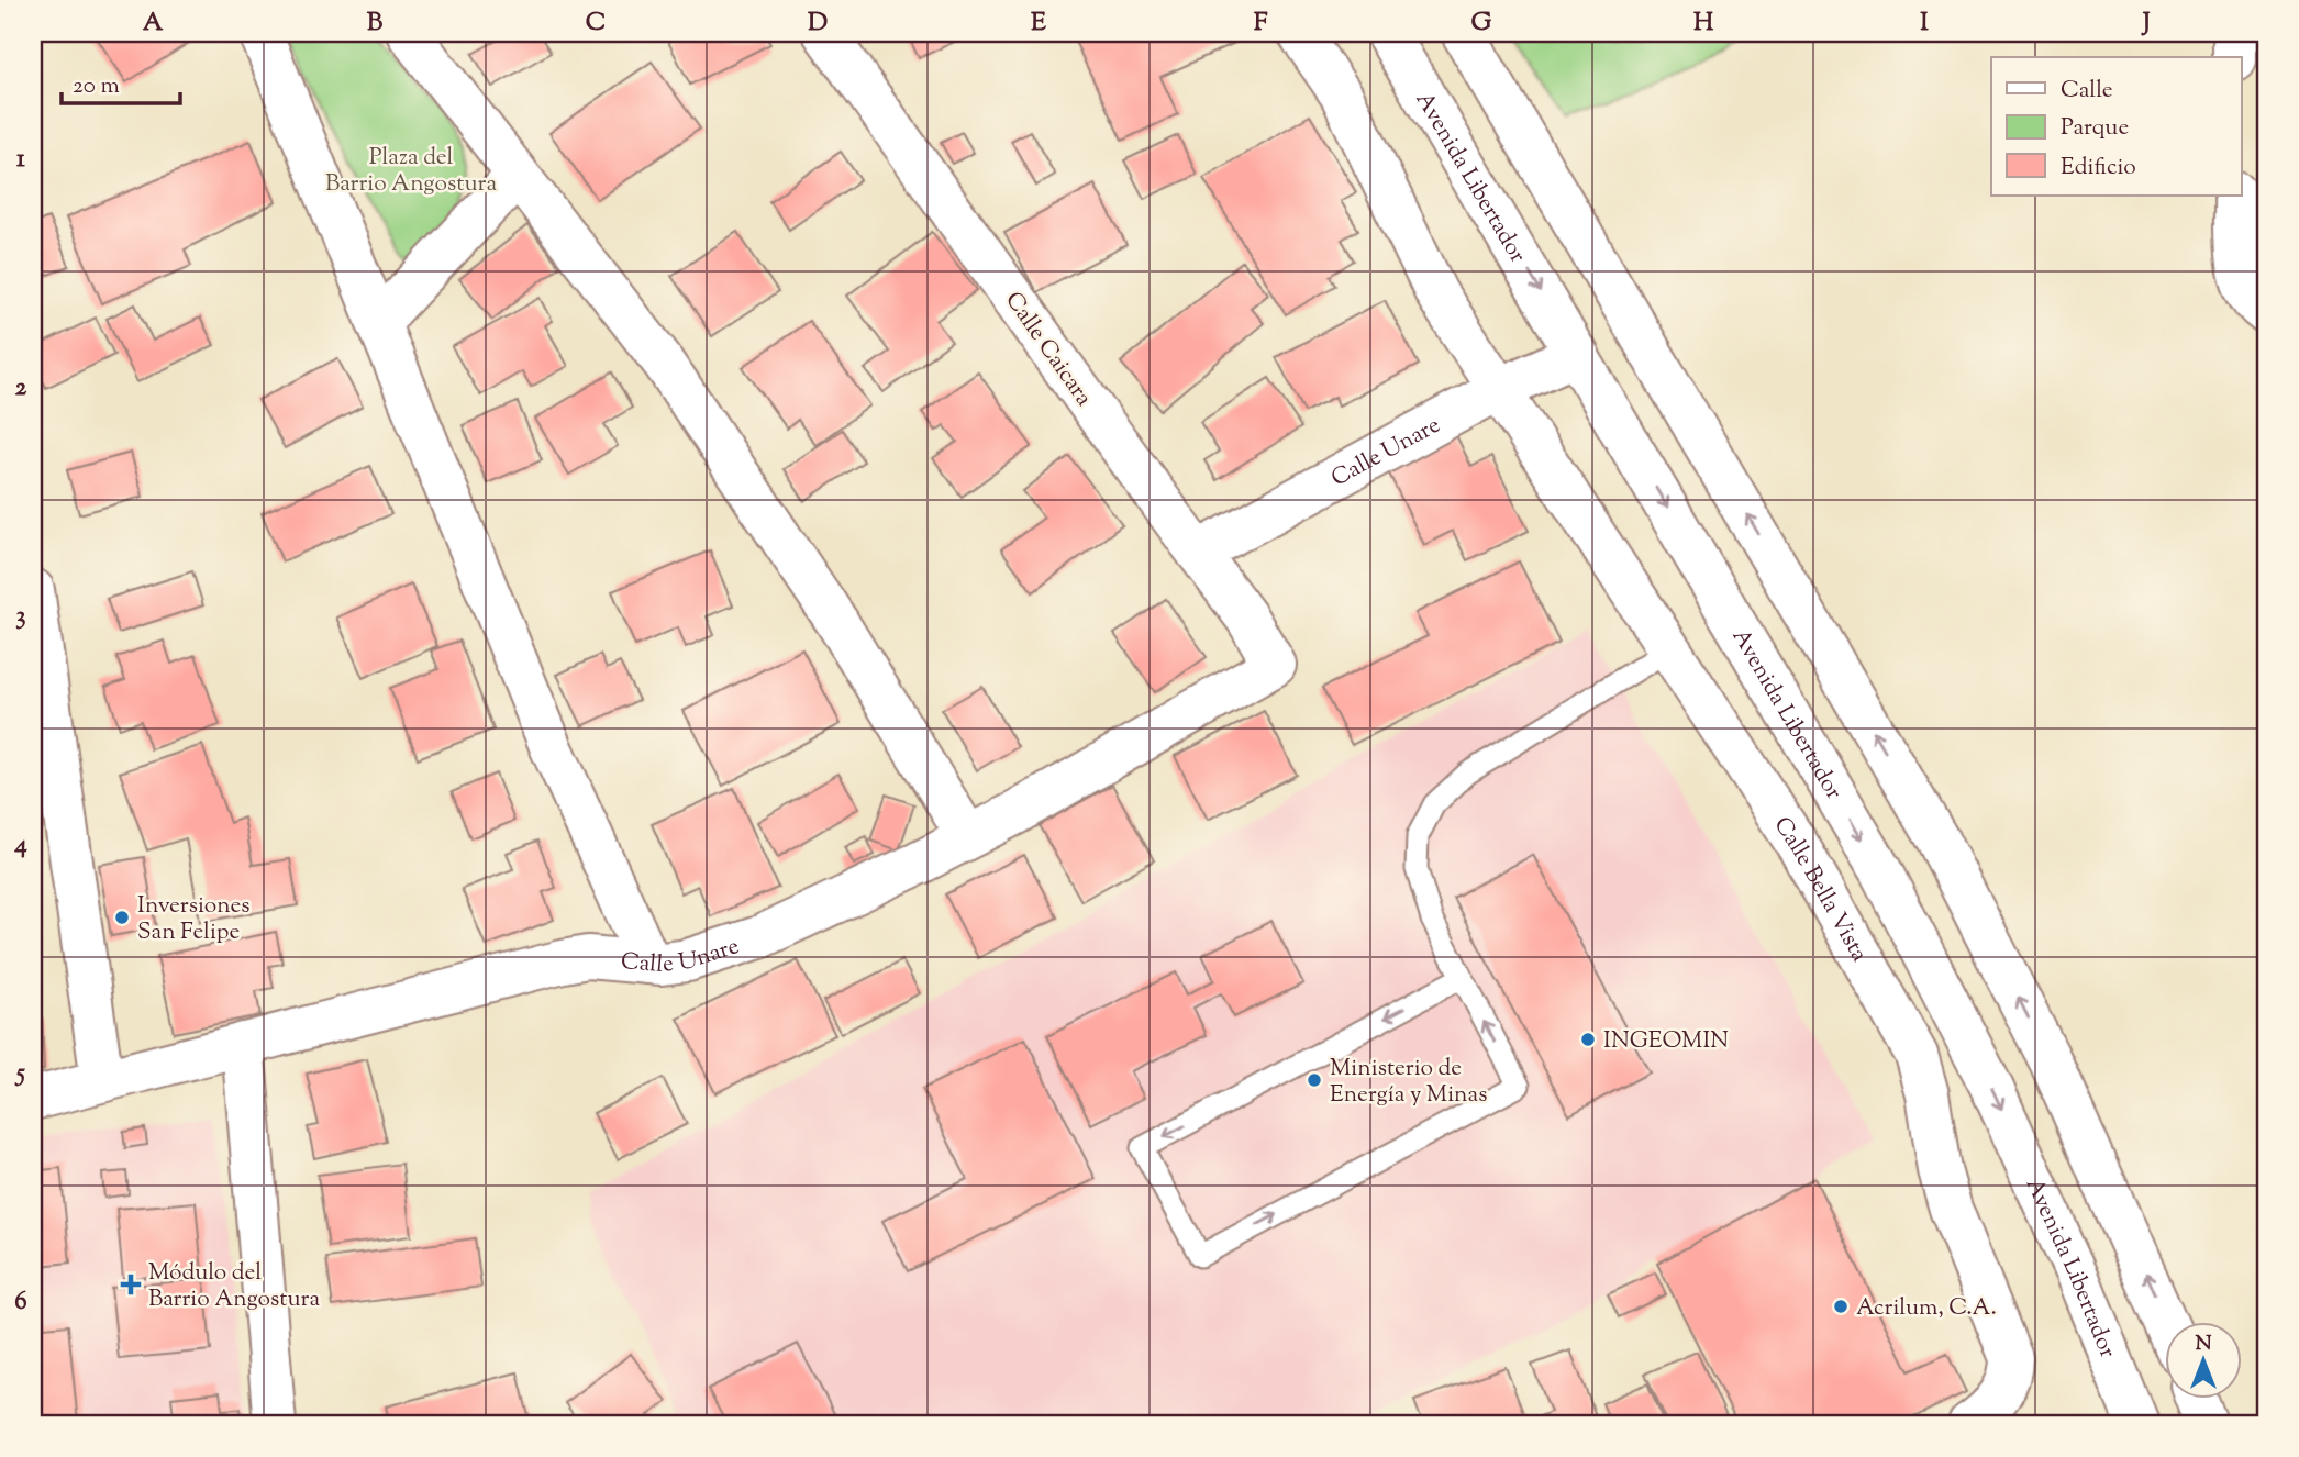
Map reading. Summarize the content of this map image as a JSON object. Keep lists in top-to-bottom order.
{
  "streets": {
    "street": [
      "Avenida Libertador",
      "Calle Caicara",
      "Calle Unare",
      "Calle Bella Vista"
    ]
  },
  "crossings": [
    ["Avenida Libertador", "Calle Unare"],
    ["Calle Caicara", "Calle Unare"],
    ["Calle Unare", "Calle Bella Vista"]
  ],
  "parks": ["Plaza del Barrio Angostura"],
  "places": {
    "other": [
      "Inversiones San Felipe",
      "INGEOMIN",
      "Ministerio de Energía y Minas",
      "Acrilum, C.A."
    ],
    "health": ["Módulo del Barrio Angostura"]
  },
  "legend": ["Calle", "Parque", "Edificio"],
  "scale_bar": "20 m",
  "north": "top",
  "grid": {
    "columns": [
      "A",
      "B",
      "C",
      "D",
      "E",
      "F",
      "G",
      "H",
      "I",
      "J"
    ],
    "rows": [
      "1",
      "2",
      "3",
      "4",
      "5",
      "6"
    ]
  }
}
